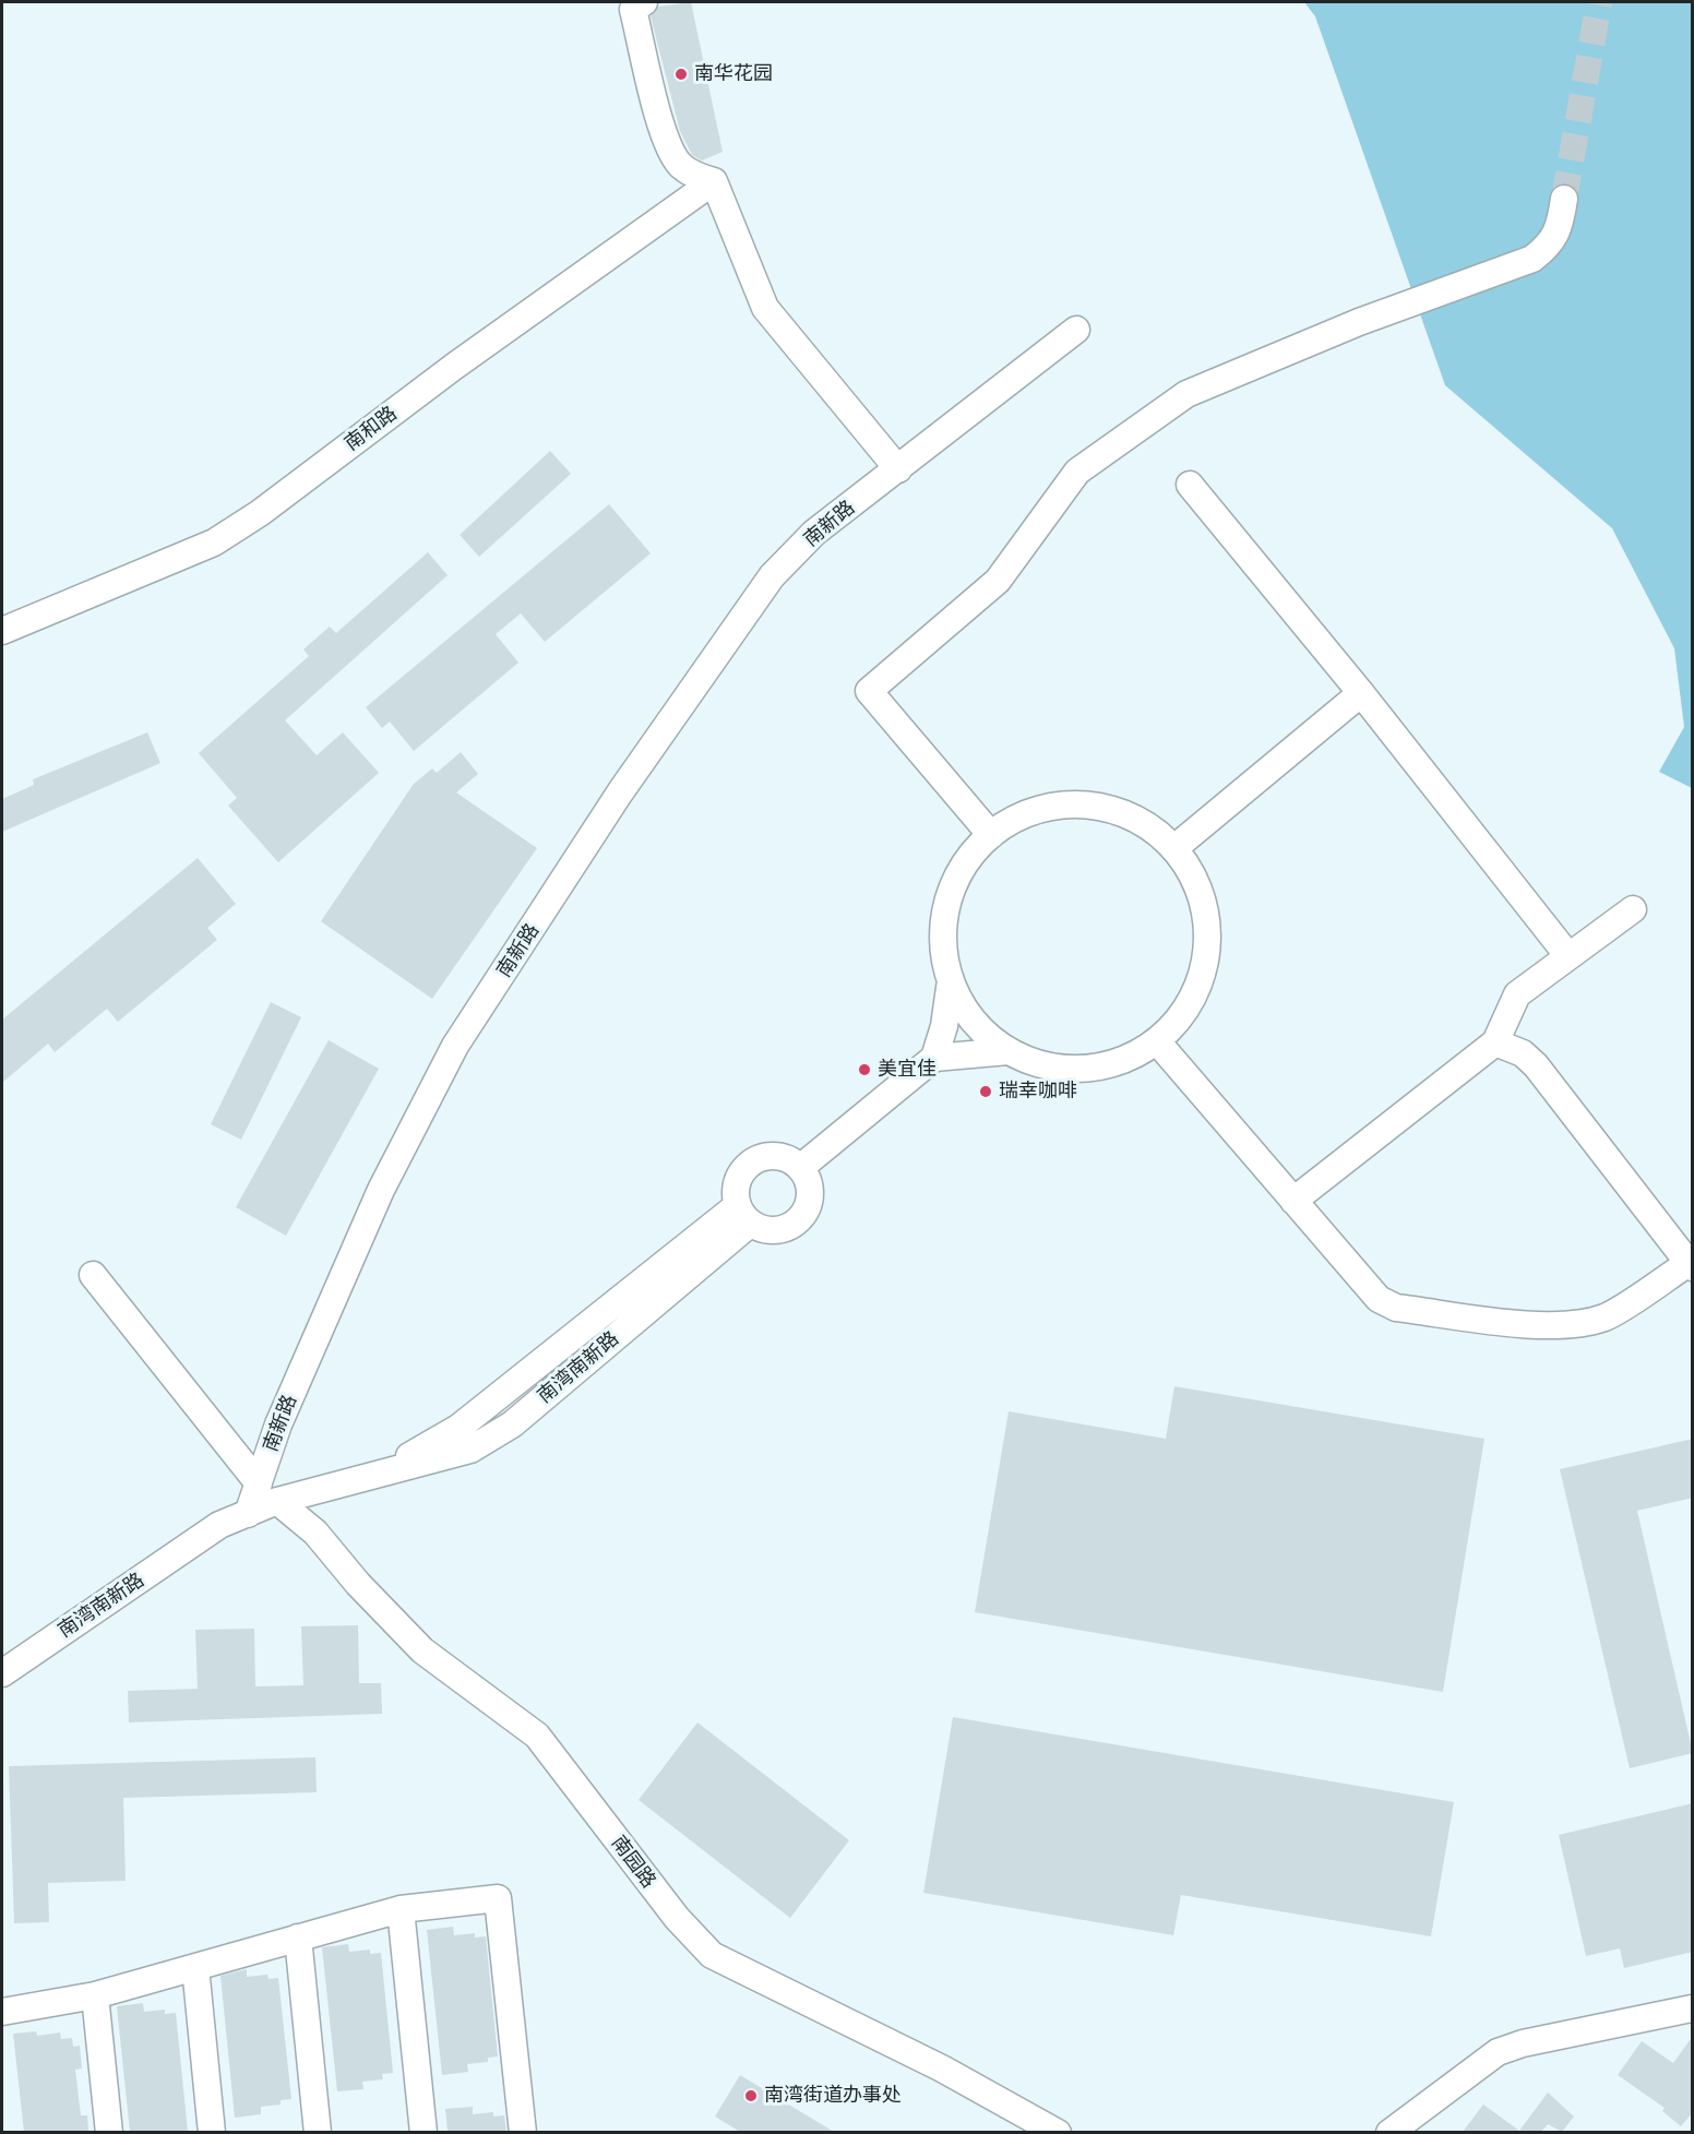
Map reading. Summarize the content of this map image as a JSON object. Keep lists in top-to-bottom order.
{
  "streets": {
    "street": [
      "南和路",
      "南新路",
      "南湾南新路",
      "南园路"
    ]
  },
  "crossings": [
    ["南新路", "南湾南新路"],
    ["南湾南新路", "南园路"]
  ],
  "places": [
    "南华花园",
    "美宜佳",
    "瑞幸咖啡",
    "南湾街道办事处"
  ]
}
